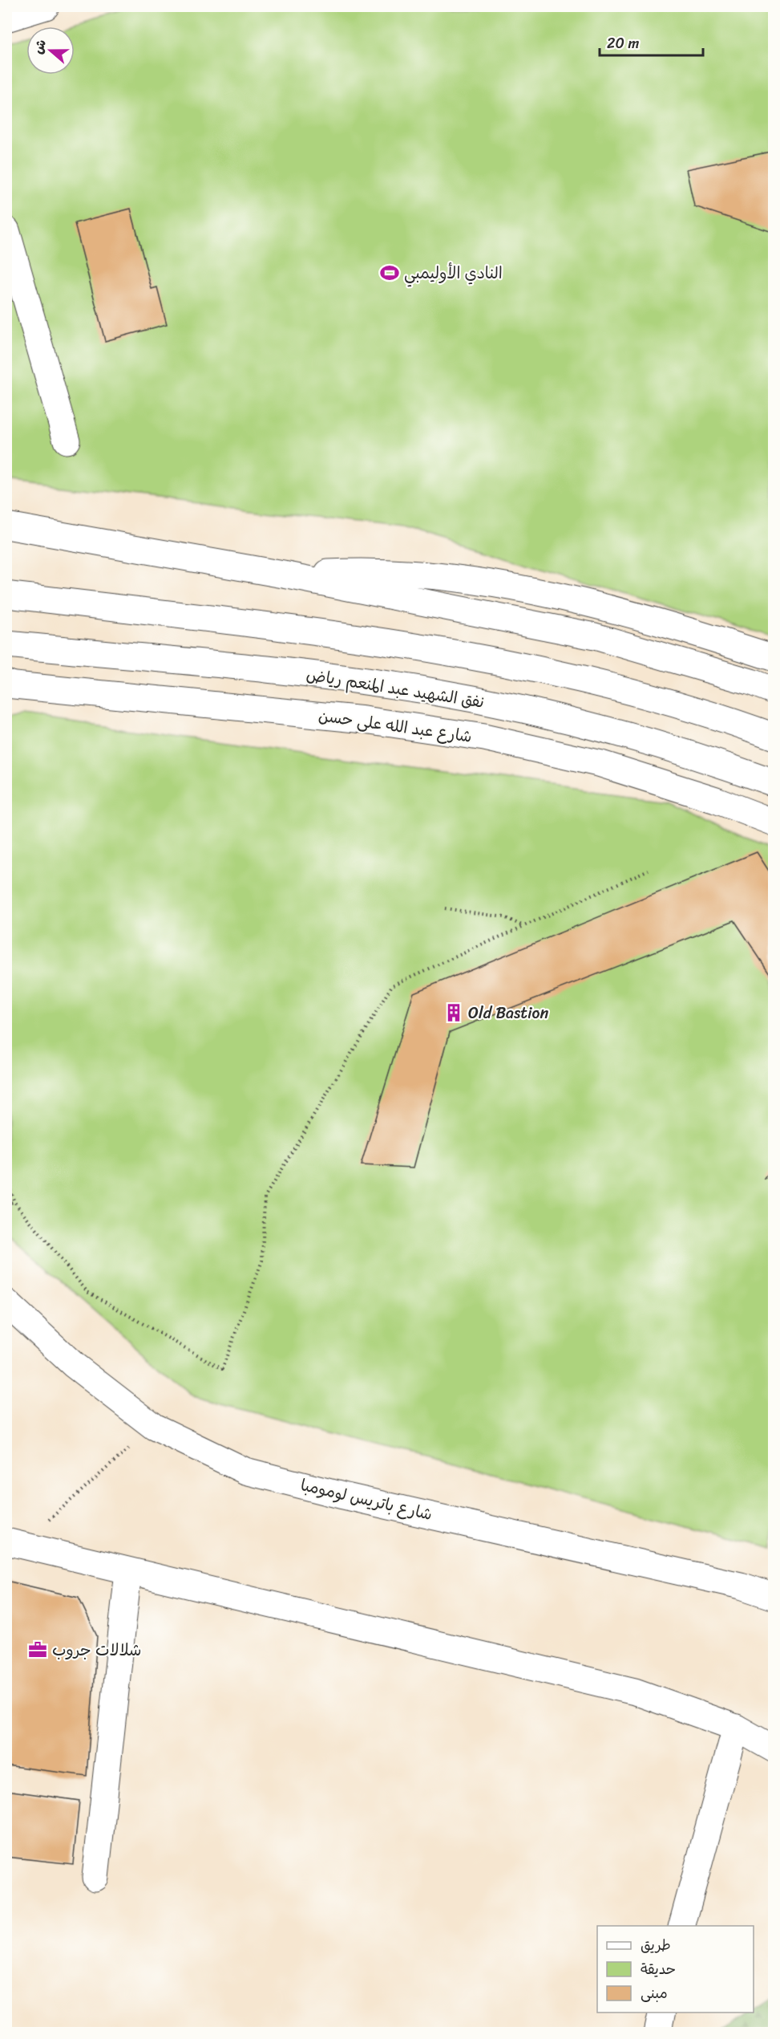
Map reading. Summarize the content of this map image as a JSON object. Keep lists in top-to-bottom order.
{
  "streets": {
    "main road": ["نفق الشهيد عبد المنعم رياض", "شارع عبد الله على حسن", "شارع باتريس لومومبا"]
  },
  "places": {
    "sports": ["النادي الأوليمبي"],
    "building": ["Old Bastion"],
    "office": ["شلالات جروب"]
  },
  "legend": ["طريق", "حديقة", "مبنى"],
  "scale_bar": "20 m",
  "north": "left"
}
